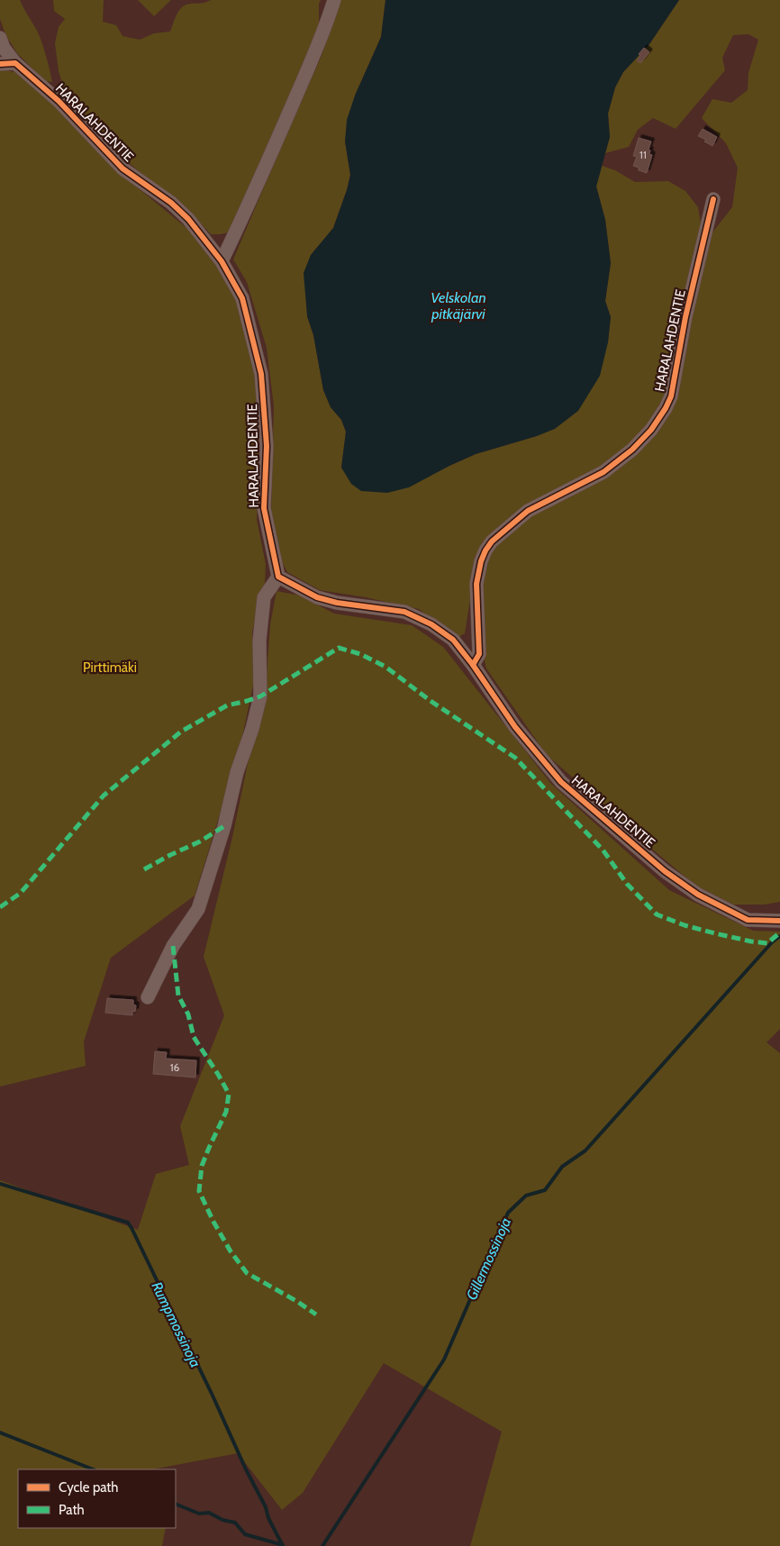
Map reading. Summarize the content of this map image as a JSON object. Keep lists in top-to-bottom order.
{
  "streets": {
    "street": ["HARALAHDENTIE"]
  },
  "water": ["Velskolan pitkäjärvi", "Gillermossinoja", "Rumpmossinoja"],
  "parks": ["Pirttimäki"],
  "house_numbers": ["11", "16"],
  "legend": ["Cycle path", "Path"]
}
